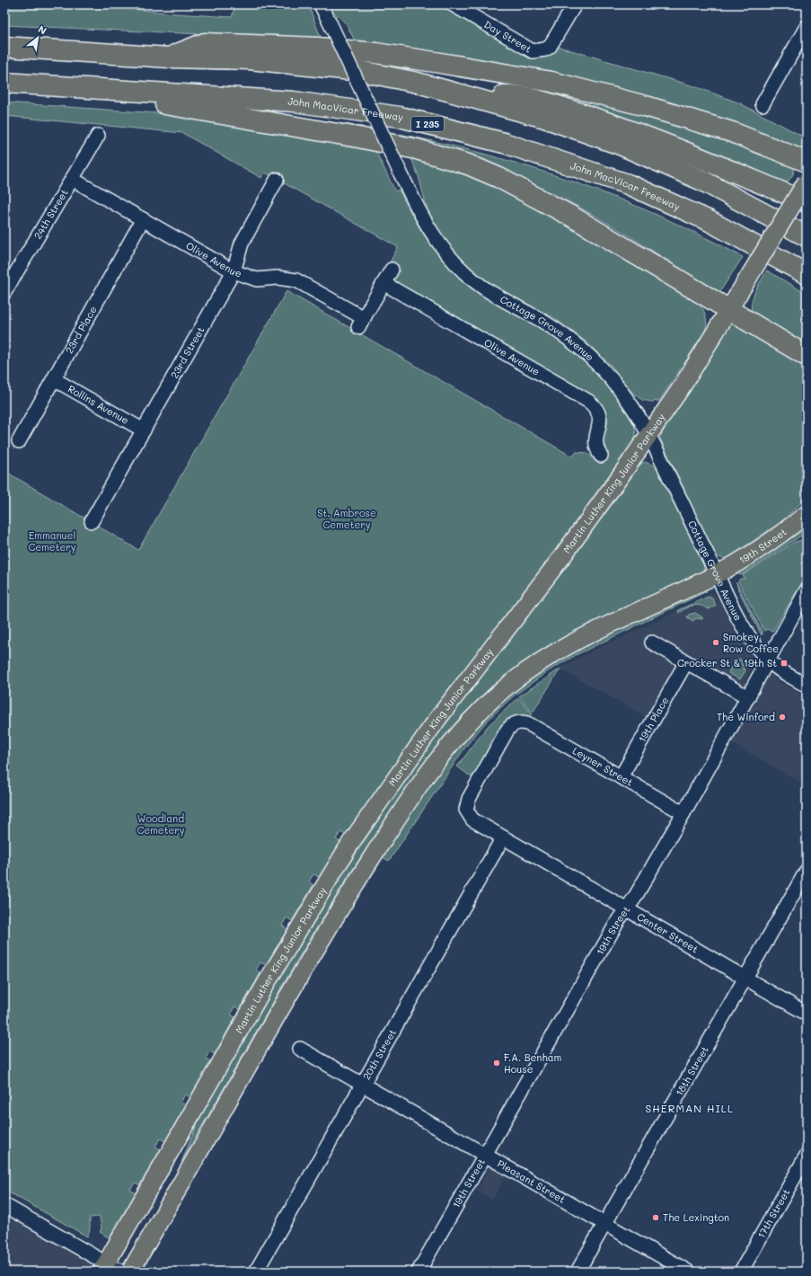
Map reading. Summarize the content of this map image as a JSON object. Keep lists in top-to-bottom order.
{
  "streets": {
    "highway": ["John MacVicar Freeway", "I 235"],
    "main road": ["Martin Luther King Junior Parkway", "19th Street"],
    "street": [
      "Day Street",
      "24th Street",
      "Olive Avenue",
      "Cottage Grove Avenue",
      "23rd Place",
      "23rd Street",
      "Rollins Avenue",
      "19th Place",
      "Leyner Street",
      "Center Street",
      "20th Street",
      "18th Street",
      "Pleasant Street",
      "17th Street"
    ]
  },
  "crossings": [
    ["24th Street", "Olive Avenue"],
    ["Olive Avenue", "23rd Place"],
    ["Olive Avenue", "23rd Street"],
    ["Cottage Grove Avenue", "Martin Luther King Junior Parkway"],
    ["Cottage Grove Avenue", "19th Street"],
    ["23rd Place", "Rollins Avenue"],
    ["23rd Street", "Rollins Avenue"],
    ["19th Street", "Leyner Street"],
    ["19th Street", "Center Street"],
    ["19th Street", "Pleasant Street"],
    ["19th Place", "Leyner Street"],
    ["Leyner Street", "Center Street"],
    ["Center Street", "20th Street"],
    ["Center Street", "18th Street"],
    ["20th Street", "Pleasant Street"],
    ["18th Street", "Pleasant Street"]
  ],
  "districts": ["SHERMAN HILL"],
  "parks": ["St. Ambrose Cemetery", "Emmanuel Cemetery", "Woodland Cemetery"],
  "places": {
    "other": [
      "Smokey Row Coffee",
      "The Winford",
      "F.A. Benham House",
      "The Lexington"
    ],
    "transit": ["Crocker St & 19th St"]
  },
  "north": "top right"
}
